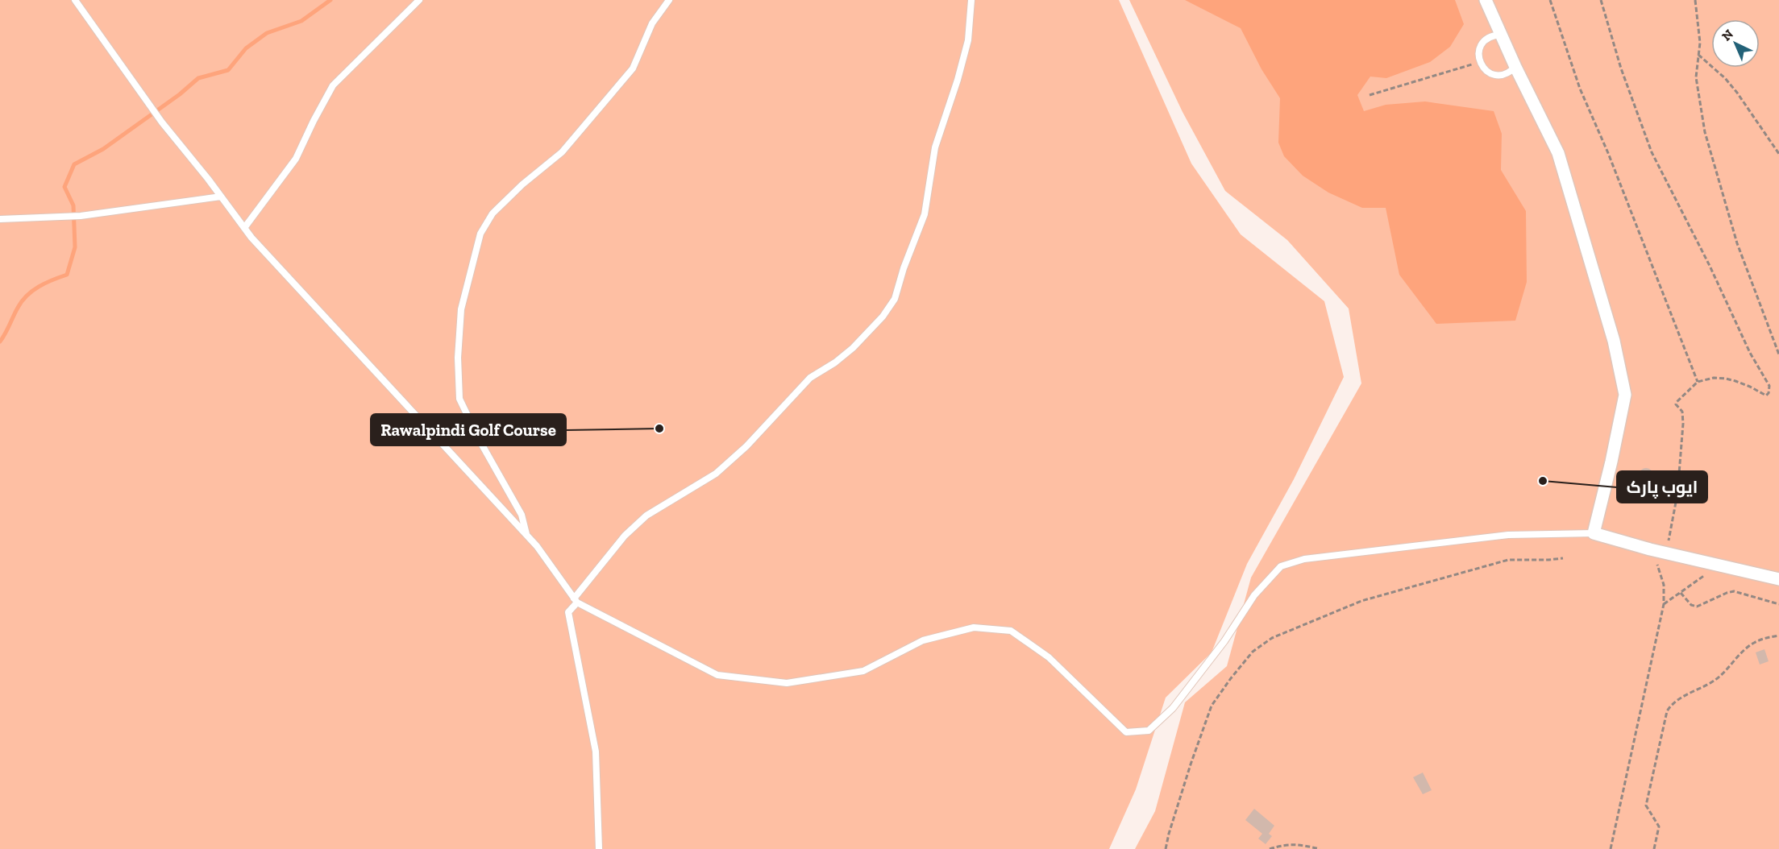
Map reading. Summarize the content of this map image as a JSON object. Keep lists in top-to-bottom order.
{
  "places": ["Rawalpindi Golf Course", "ایوب پارک"],
  "north": "top left"
}
